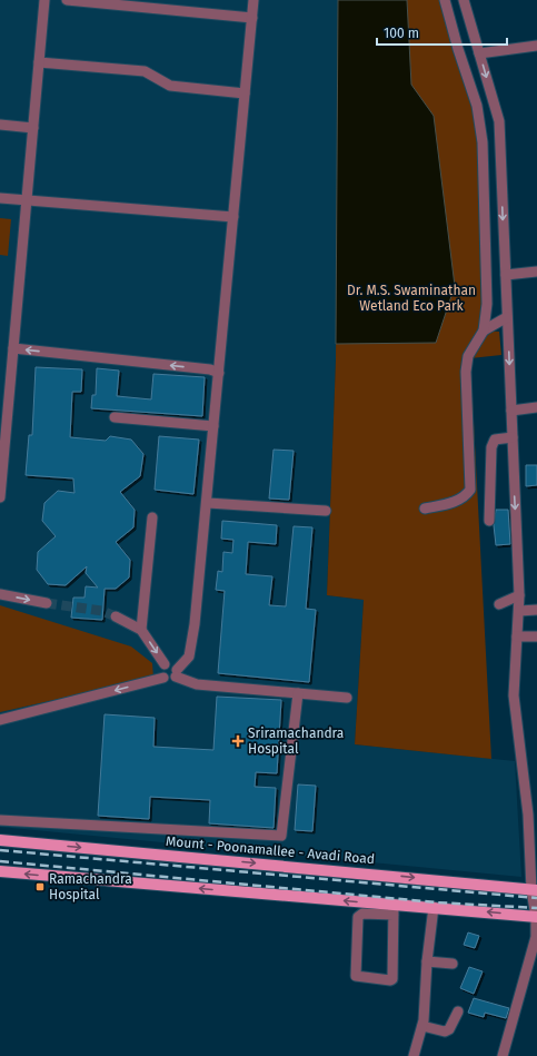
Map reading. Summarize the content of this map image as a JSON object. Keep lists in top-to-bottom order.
{
  "streets": {
    "main road": ["Mount - Poonamallee - Avadi Road"]
  },
  "parks": ["Dr. M.S. Swaminathan Wetland Eco Park"],
  "places": {
    "health": ["Sriramachandra Hospital"],
    "transit": ["Ramachandra Hospital"]
  },
  "scale_bar": "100 m"
}
